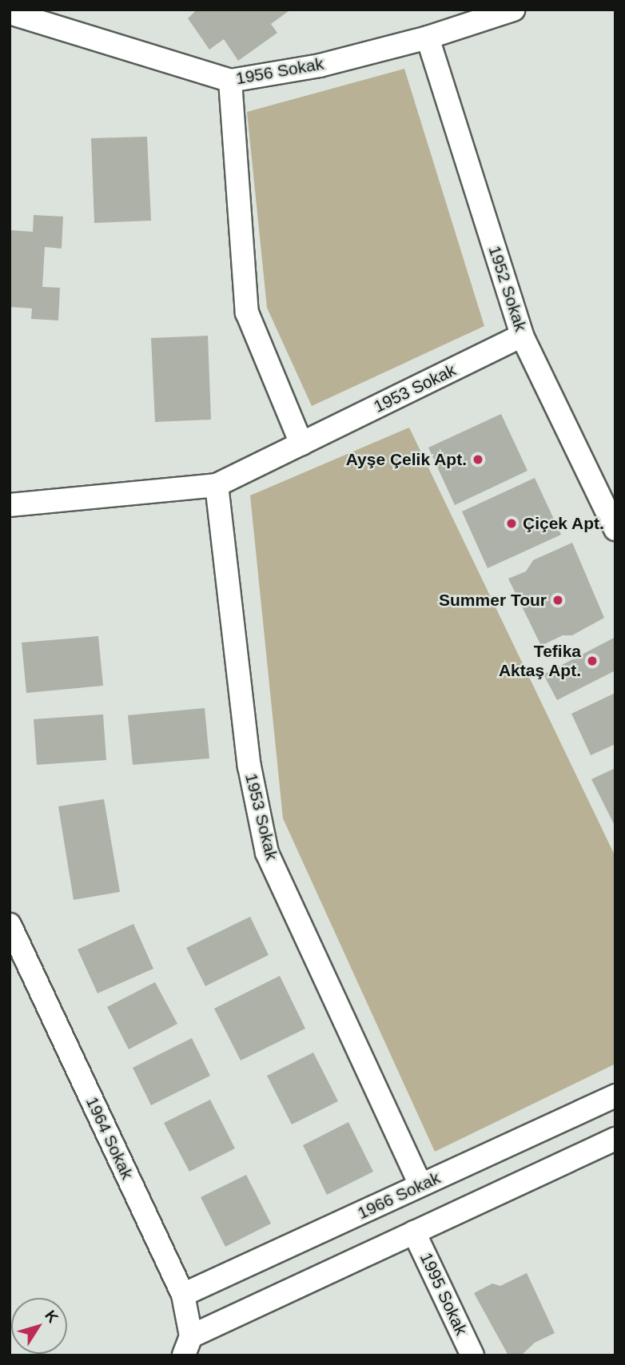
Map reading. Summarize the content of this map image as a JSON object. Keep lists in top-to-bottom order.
{
  "streets": {
    "street": [
      "1956 Sokak",
      "1952 Sokak",
      "1953 Sokak",
      "1964 Sokak",
      "1966 Sokak",
      "1995 Sokak"
    ]
  },
  "crossings": [
    ["1956 Sokak", "1952 Sokak"],
    ["1952 Sokak", "1953 Sokak"],
    ["1953 Sokak", "1966 Sokak"],
    ["1964 Sokak", "1966 Sokak"]
  ],
  "places": [
    "Ayşe Çelik Apt.",
    "Çiçek Apt.",
    "Summer Tour",
    "Tefika Aktaş Apt."
  ],
  "north": "top right"
}
